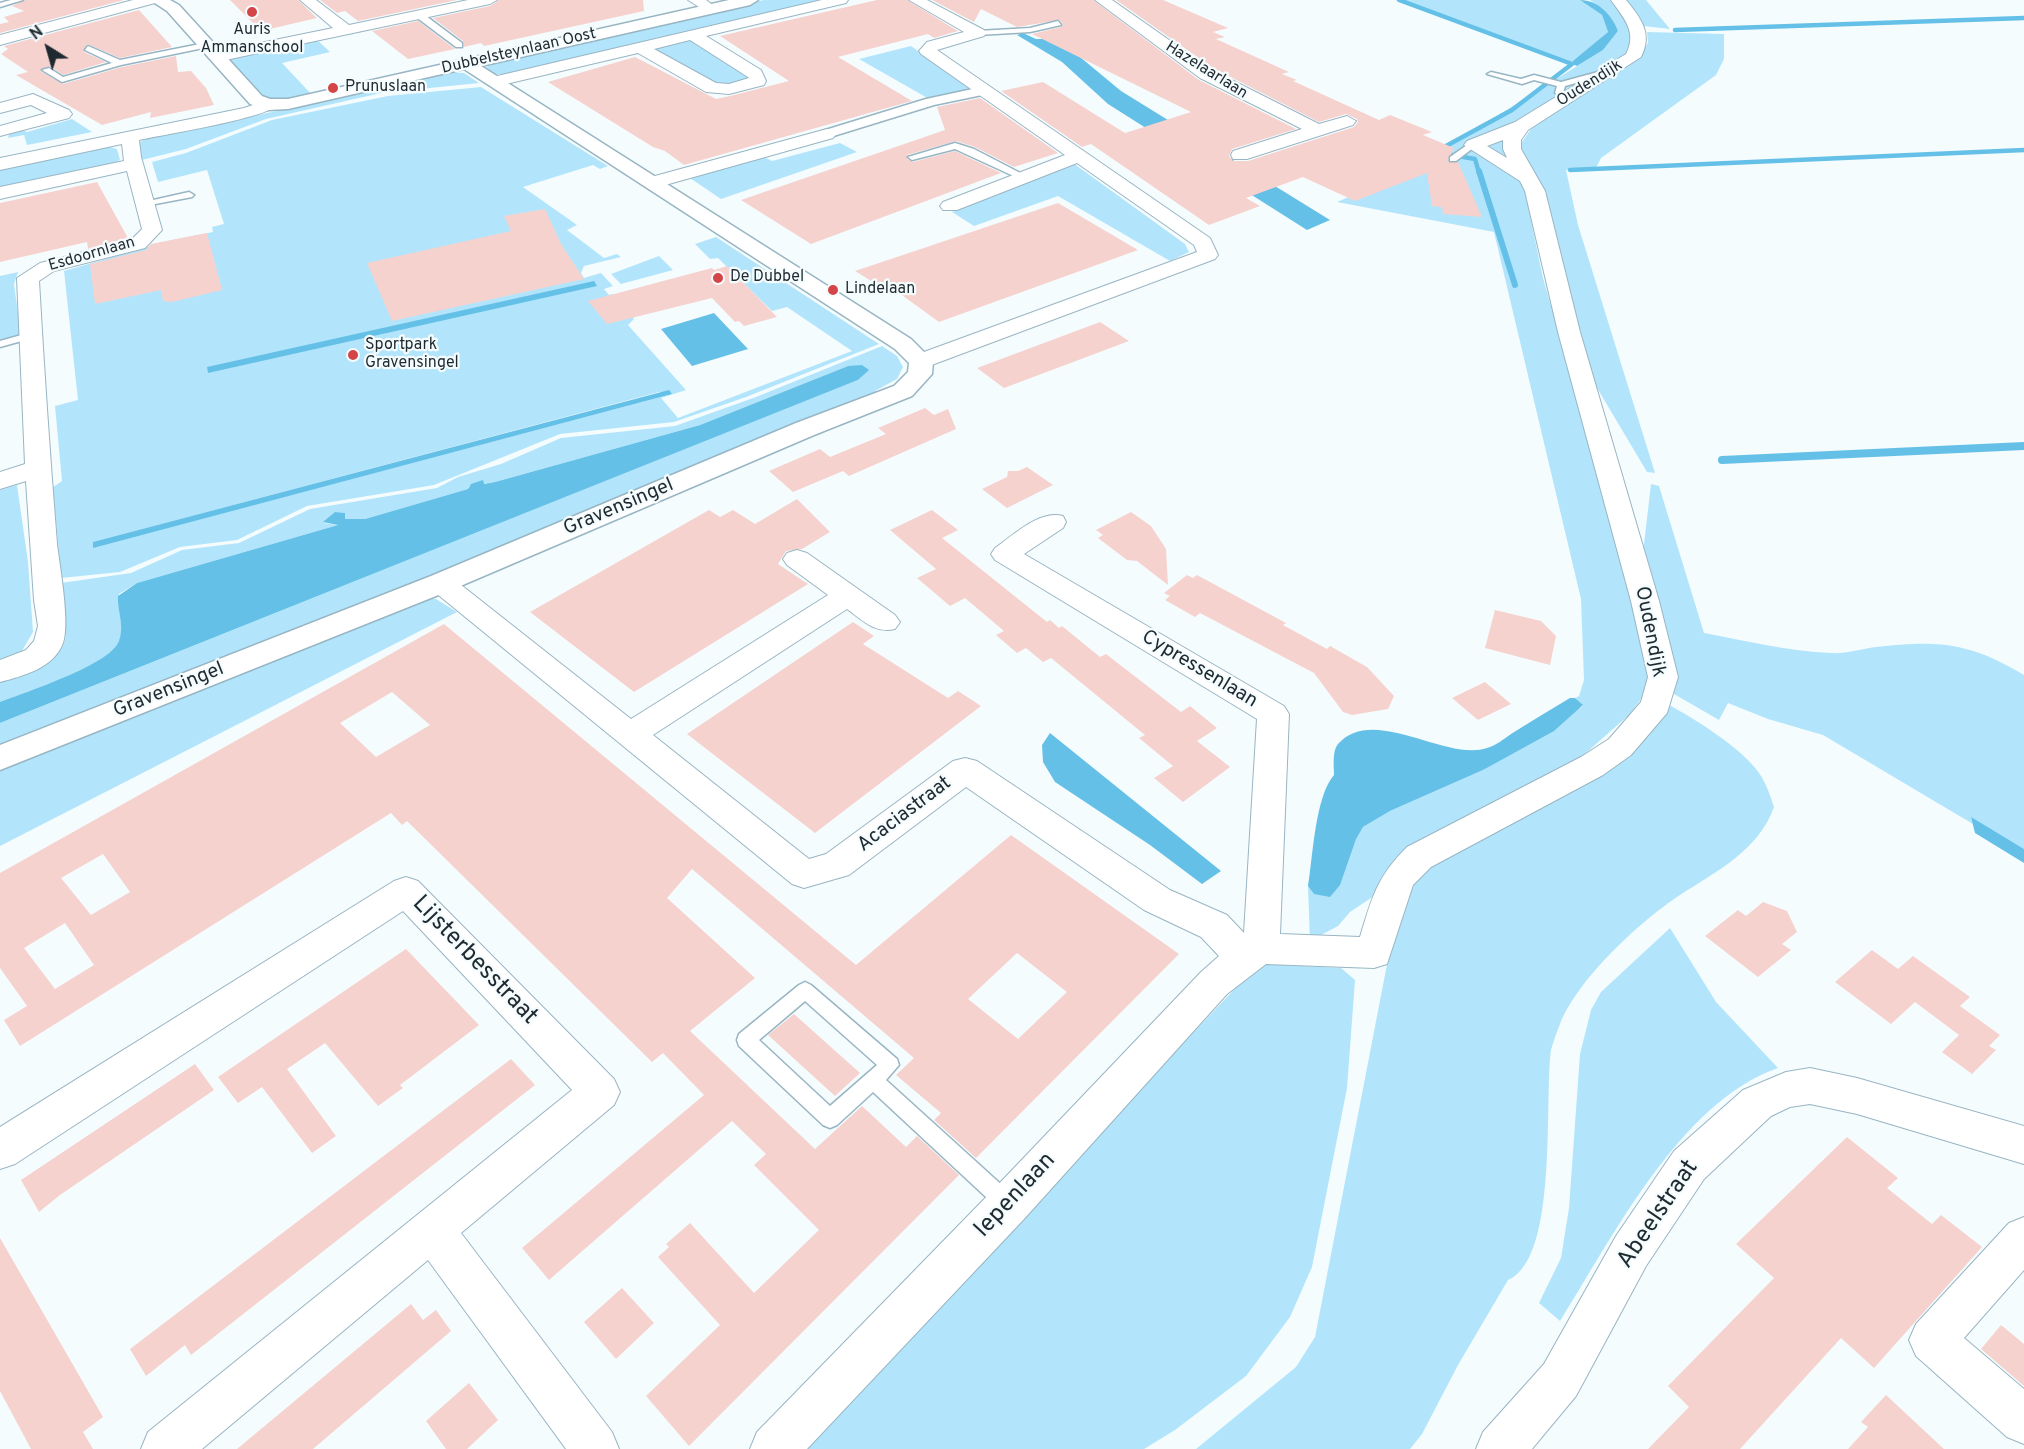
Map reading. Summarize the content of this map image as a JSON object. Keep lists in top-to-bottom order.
{
  "streets": {
    "street": [
      "Dubbelsteynlaan Oost",
      "Hazelaarlaan",
      "Oudendijk",
      "Esdoornlaan",
      "Gravensingel",
      "Cypressenlaan",
      "Acaciastraat",
      "Lijsterbesstraat",
      "Iepenlaan",
      "Abeelstraat"
    ]
  },
  "crossings": [
    ["Dubbelsteynlaan Oost", "Esdoornlaan"],
    ["Oudendijk", "Cypressenlaan"],
    ["Oudendijk", "Acaciastraat"],
    ["Oudendijk", "Iepenlaan"],
    ["Gravensingel", "Acaciastraat"],
    ["Cypressenlaan", "Acaciastraat"],
    ["Cypressenlaan", "Iepenlaan"],
    ["Acaciastraat", "Iepenlaan"]
  ],
  "places": [
    "Auris Ammanschool",
    "Prunuslaan",
    "De Dubbel",
    "Lindelaan",
    "Sportpark Gravensingel"
  ],
  "north": "top left"
}
